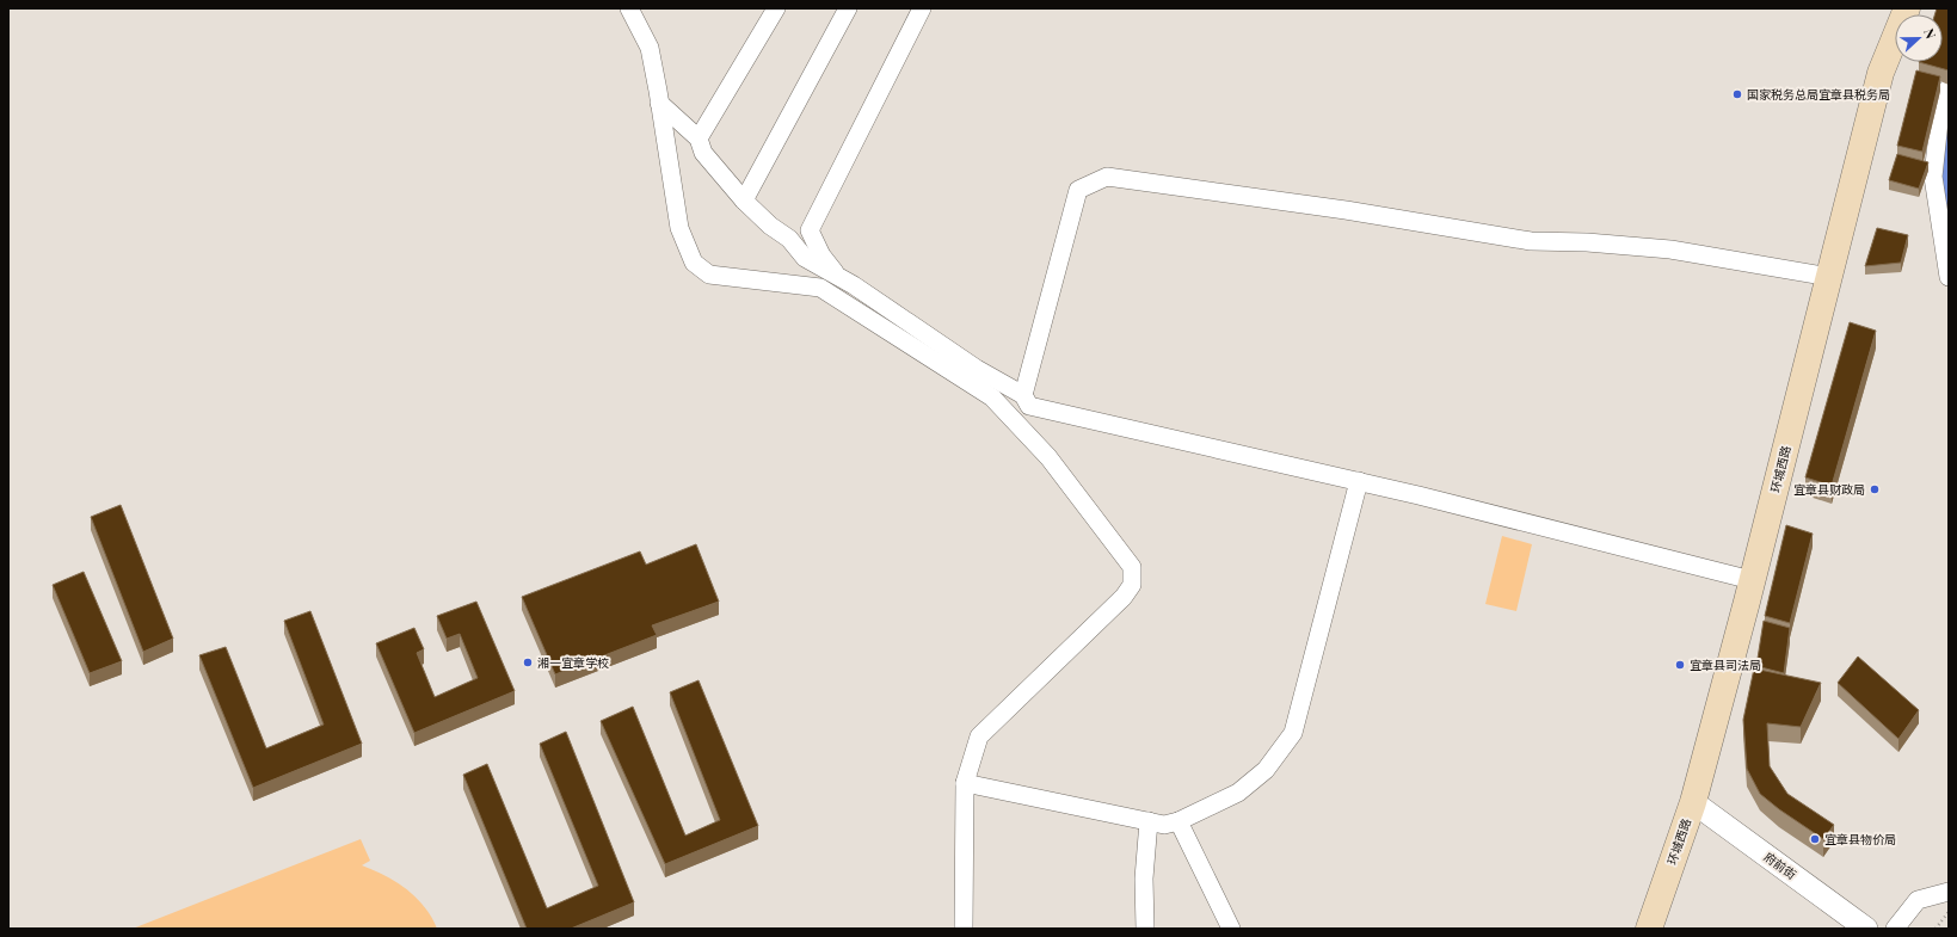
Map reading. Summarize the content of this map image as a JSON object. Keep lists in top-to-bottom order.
{
  "streets": {
    "main road": ["环城西路"],
    "street": ["府前街"]
  },
  "crossings": [
    ["环城西路", "府前街"]
  ],
  "places": [
    "国家税务总局宜章县税务局",
    "宜章县财政局",
    "湘一宜章学校",
    "宜章县司法局",
    "宜章县物价局"
  ],
  "north": "right"
}
